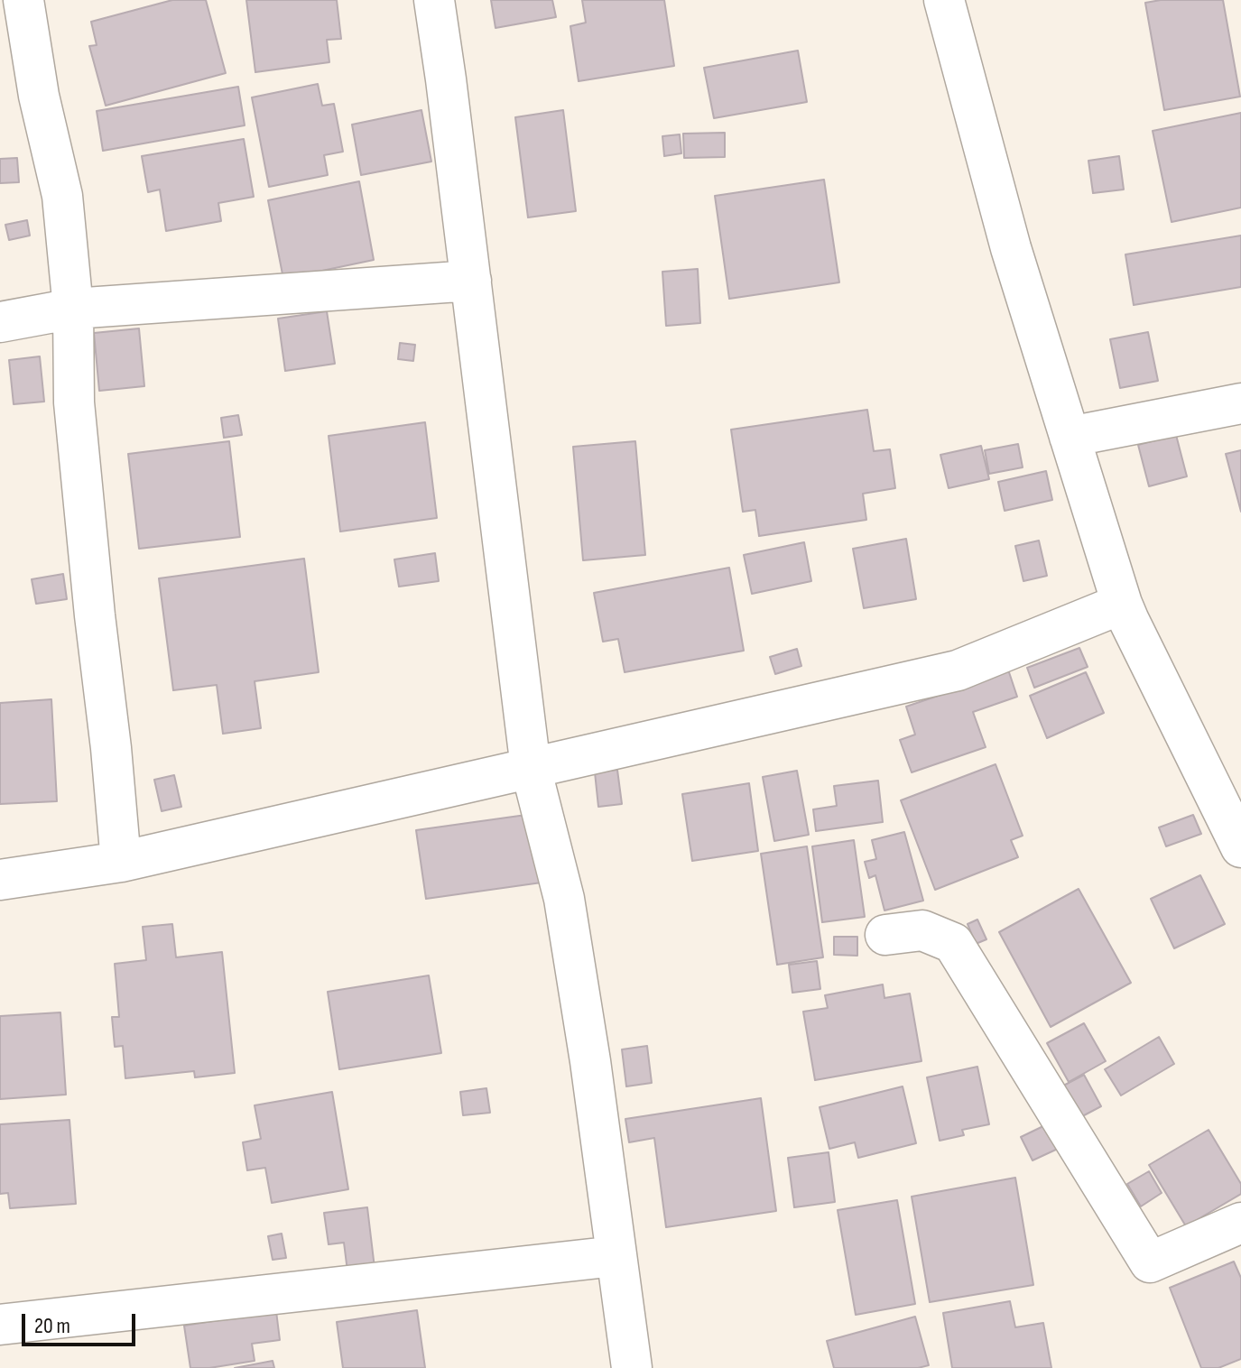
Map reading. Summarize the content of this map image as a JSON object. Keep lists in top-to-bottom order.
{
  "scale_bar": "20 m"
}
